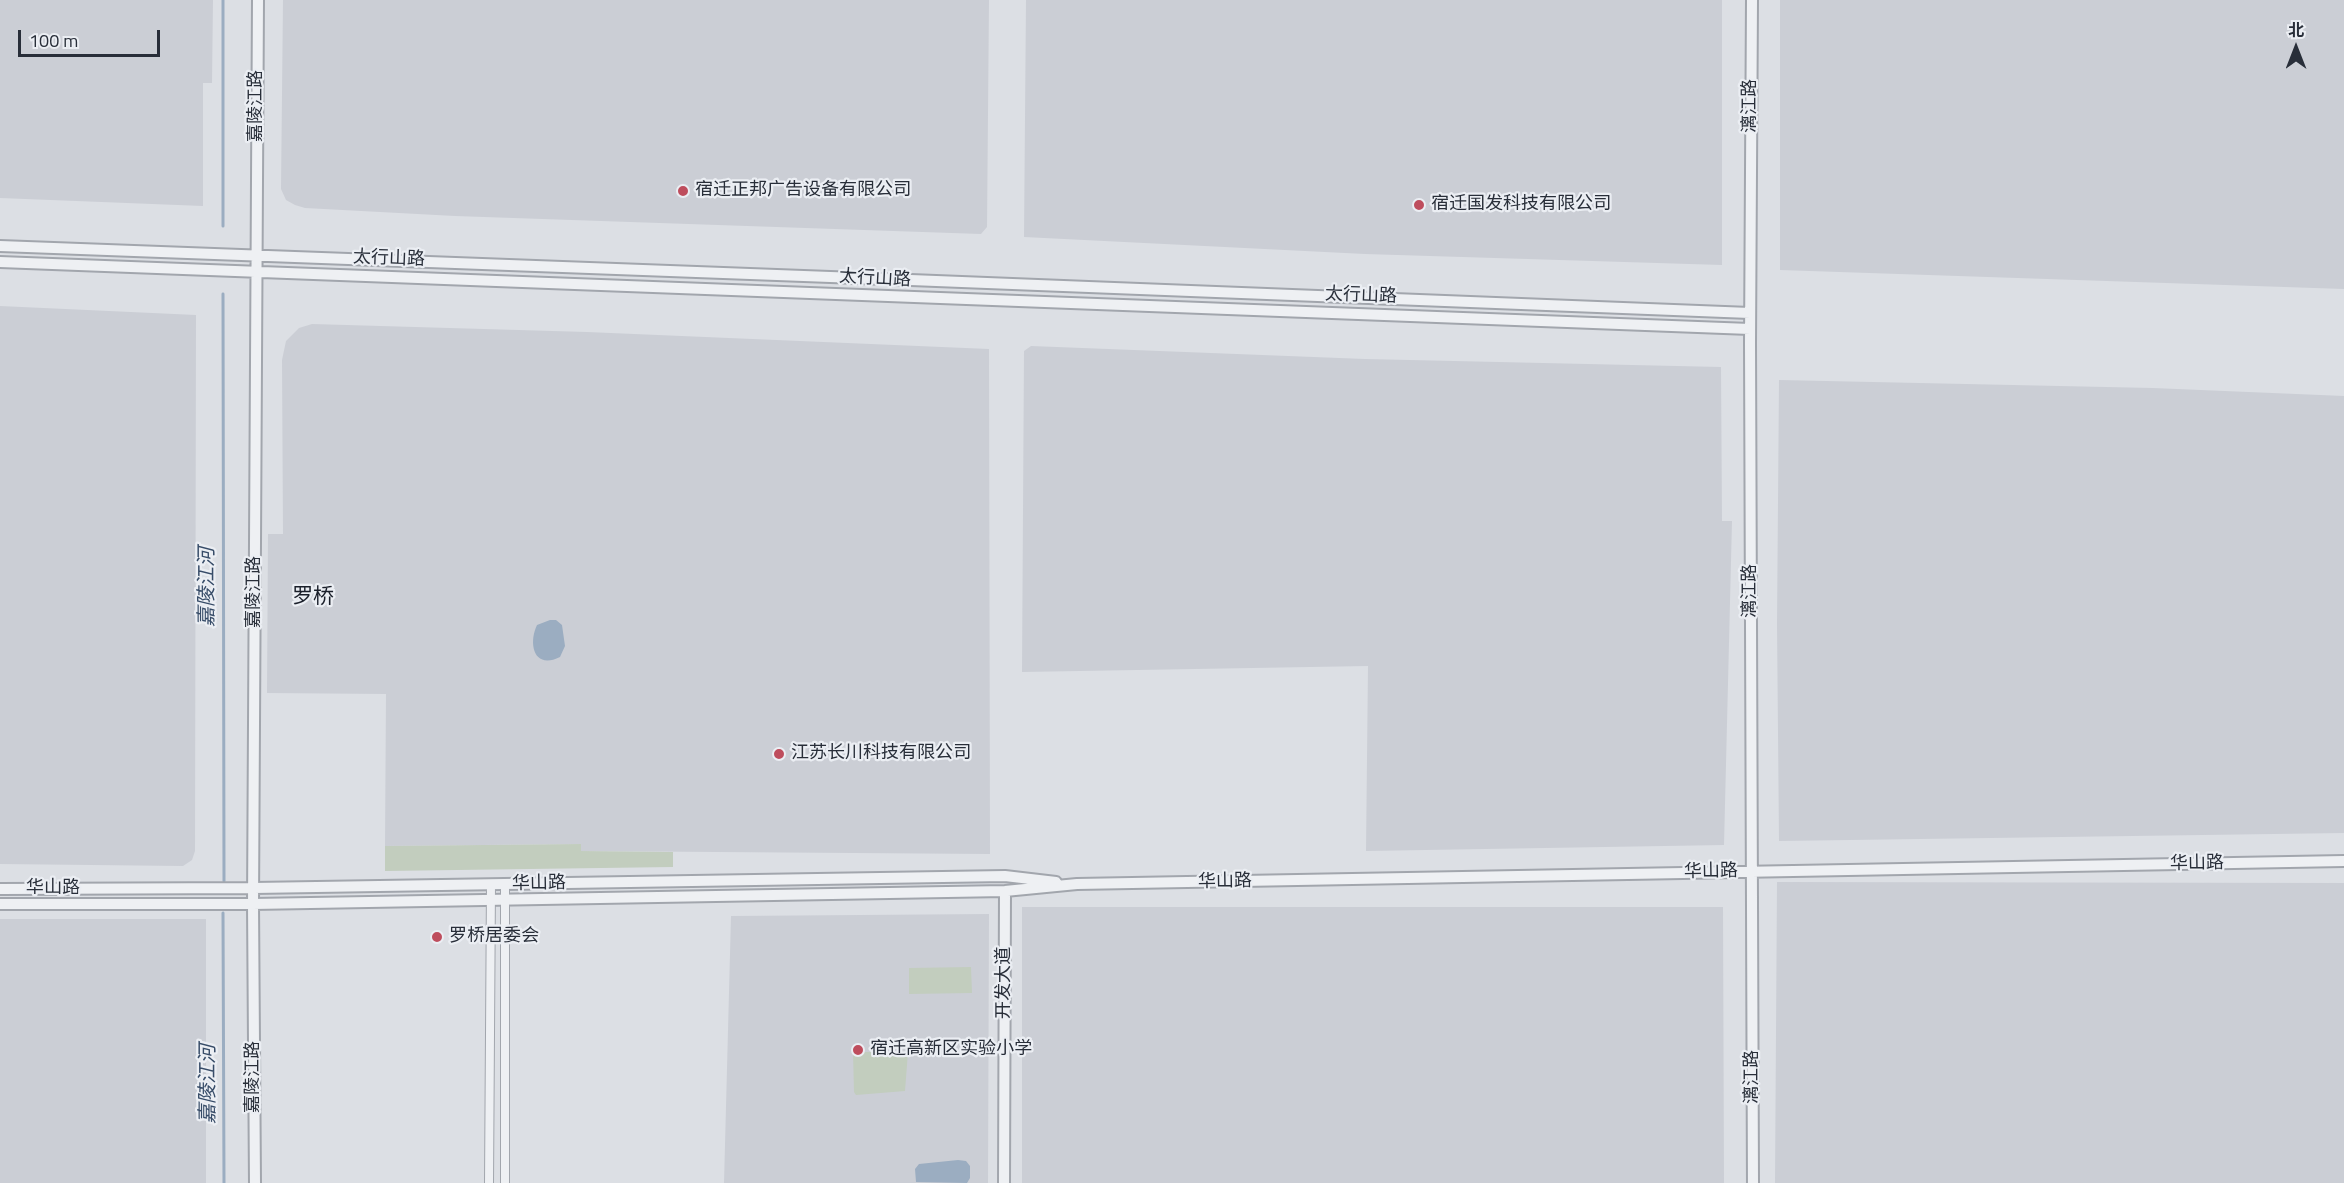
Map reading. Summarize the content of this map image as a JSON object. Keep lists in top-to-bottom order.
{
  "streets": {
    "street": [
      "嘉陵江路",
      "漓江路",
      "太行山路",
      "华山路",
      "开发大道"
    ]
  },
  "crossings": [
    ["嘉陵江路", "太行山路"],
    ["嘉陵江路", "华山路"],
    ["漓江路", "太行山路"],
    ["漓江路", "华山路"],
    ["华山路", "开发大道"]
  ],
  "districts": ["罗桥"],
  "water": ["嘉陵江河"],
  "places": [
    "宿迁正邦广告设备有限公司",
    "宿迁国发科技有限公司",
    "江苏长川科技有限公司",
    "罗桥居委会",
    "宿迁高新区实验小学"
  ],
  "scale_bar": "100 m",
  "north": "top"
}
